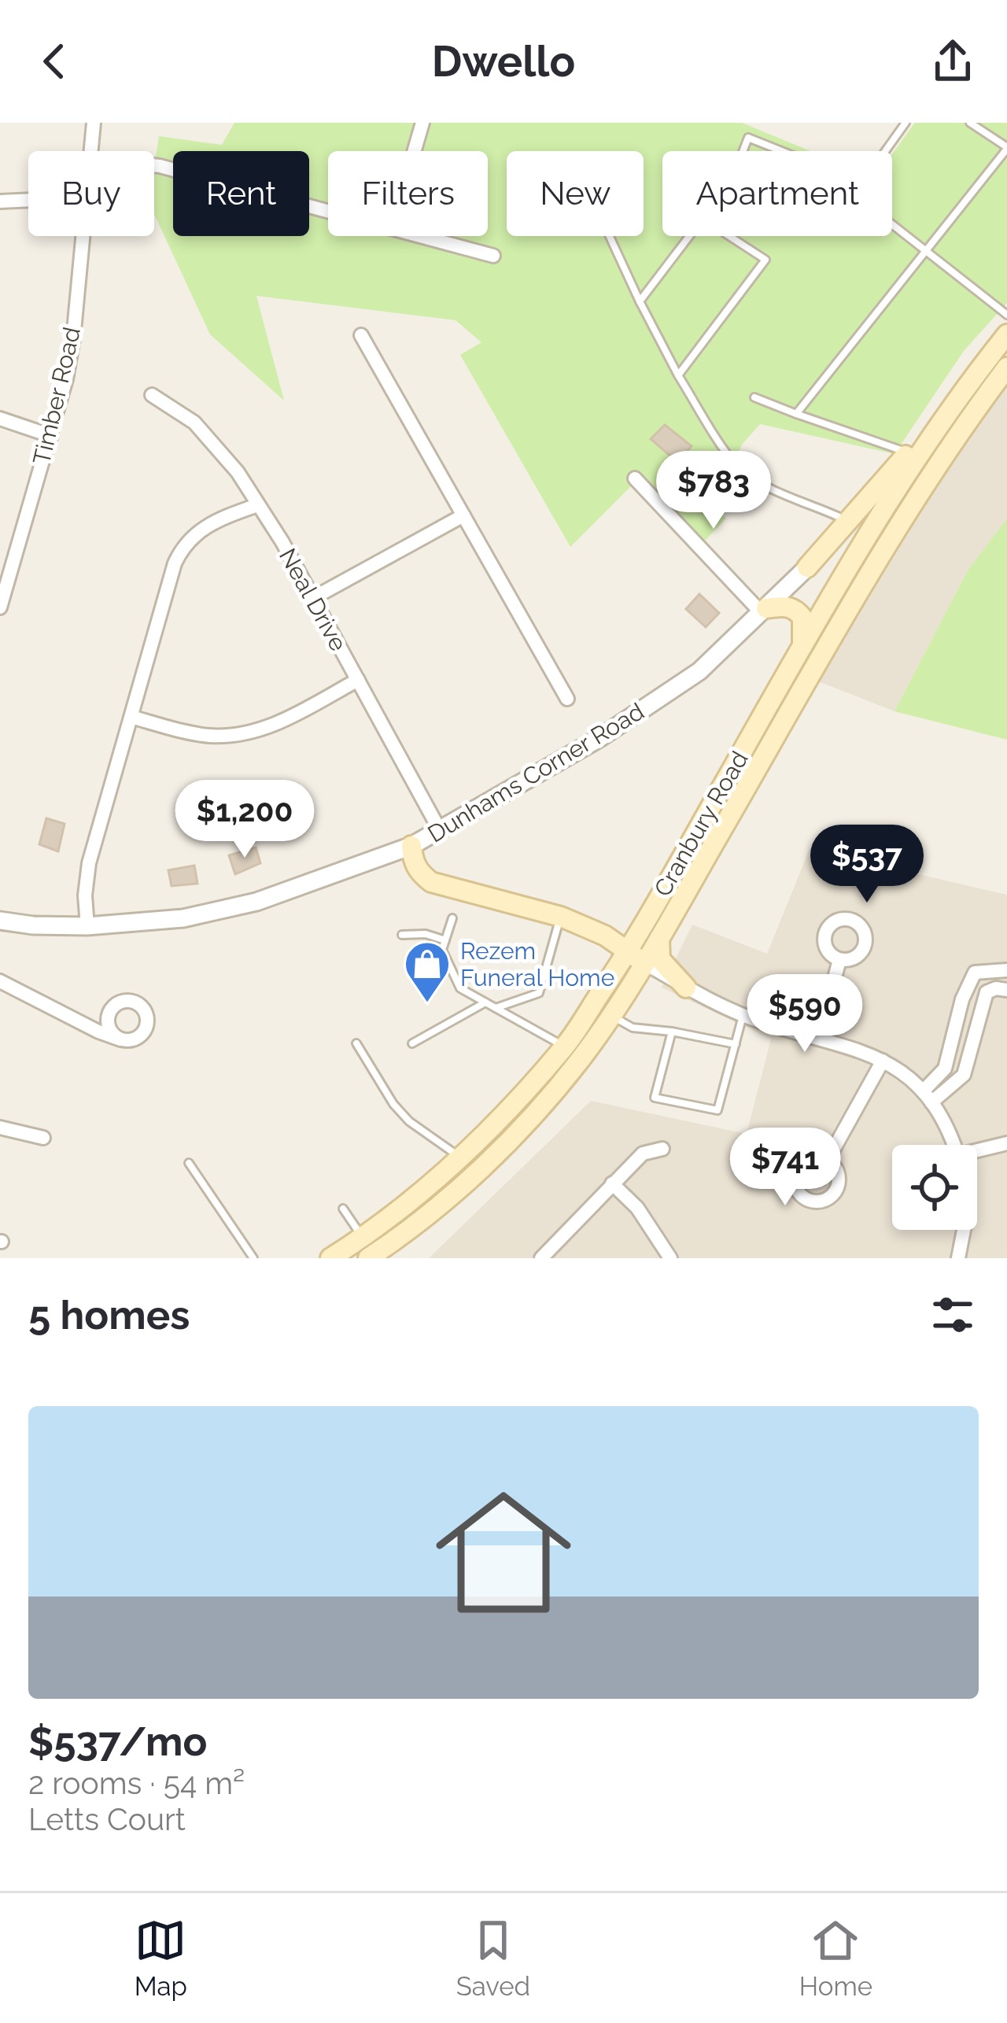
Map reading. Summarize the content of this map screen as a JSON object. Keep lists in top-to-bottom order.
{
  "streets": {
    "main road": ["Cranbury Road"],
    "street": ["Timber Road", "Neal Drive", "Dunhams Corner Road"]
  },
  "crossings": [
    ["Neal Drive", "Dunhams Corner Road"]
  ],
  "places": {
    "shop": ["Rezem Funeral Home"]
  },
  "page": {
    "header": "Dwello",
    "chip": [
      "Buy",
      "Rent",
      "Filters",
      "New",
      "Apartment"
    ],
    "price": [
      "$783",
      "$1,200",
      "$537",
      "$590",
      "$741"
    ],
    "heading": "5 homes",
    "list": [
      {
        "name": "$537/mo",
        "note": "2 rooms · 54 m² · Letts Court"
      }
    ],
    "tabs": ["Map", "Saved", "Home"]
  }
}
